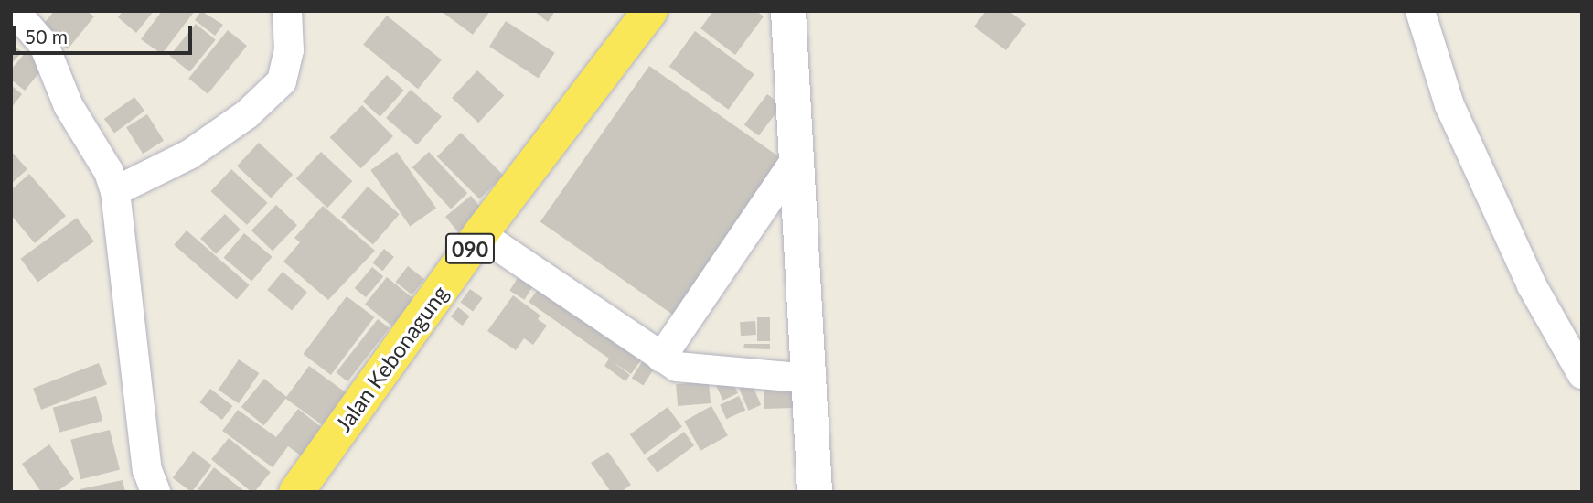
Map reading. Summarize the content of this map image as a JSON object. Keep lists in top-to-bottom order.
{
  "streets": {
    "main road": ["090", "Jalan Kebonagung"]
  },
  "scale_bar": "50 m"
}
